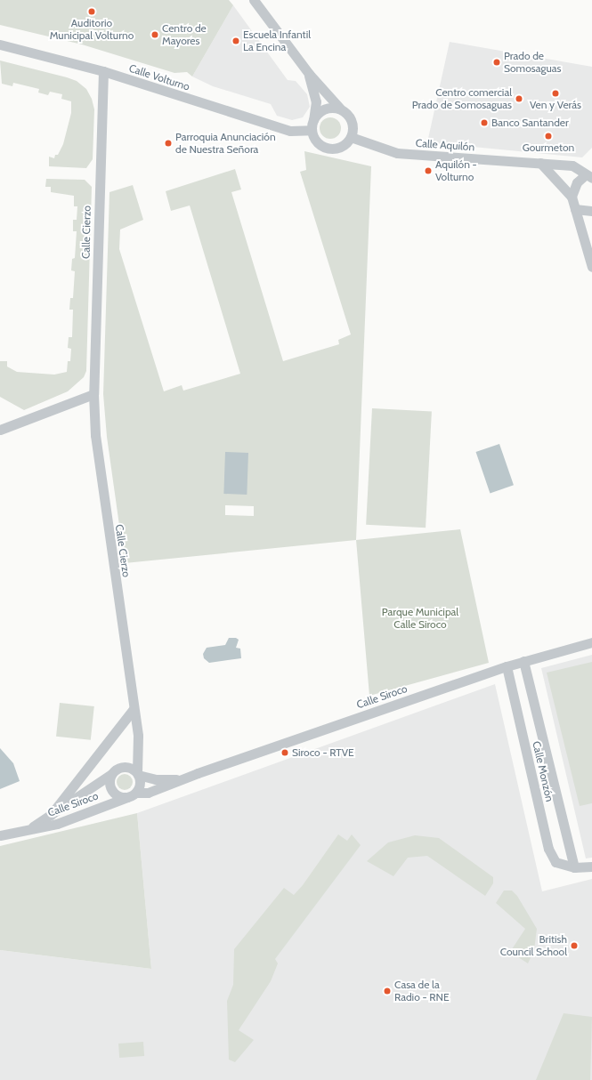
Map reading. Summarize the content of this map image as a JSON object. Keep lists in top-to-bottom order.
{
  "streets": {
    "street": [
      "Calle Volturno",
      "Calle Aquilón",
      "Calle Cierzo",
      "Calle Siroco",
      "Calle Monzón"
    ]
  },
  "crossings": [
    ["Calle Volturno", "Calle Aquilón"],
    ["Calle Volturno", "Calle Cierzo"],
    ["Calle Cierzo", "Calle Siroco"],
    ["Calle Siroco", "Calle Monzón"]
  ],
  "parks": ["Parque Municipal Calle Siroco"],
  "places": [
    "Auditorio Municipal Volturno",
    "Centro de Mayores",
    "Escuela Infantil La Encina",
    "Prado de Somosaguas",
    "Ven y Verás",
    "Centro comercial Prado de Somosaguas",
    "Banco Santander",
    "Gourmeton",
    "Parroquia Anunciación de Nuestra Señora",
    "Aquilón - Volturno",
    "Siroco - RTVE",
    "British Council School",
    "Casa de la Radio - RNE"
  ]
}
